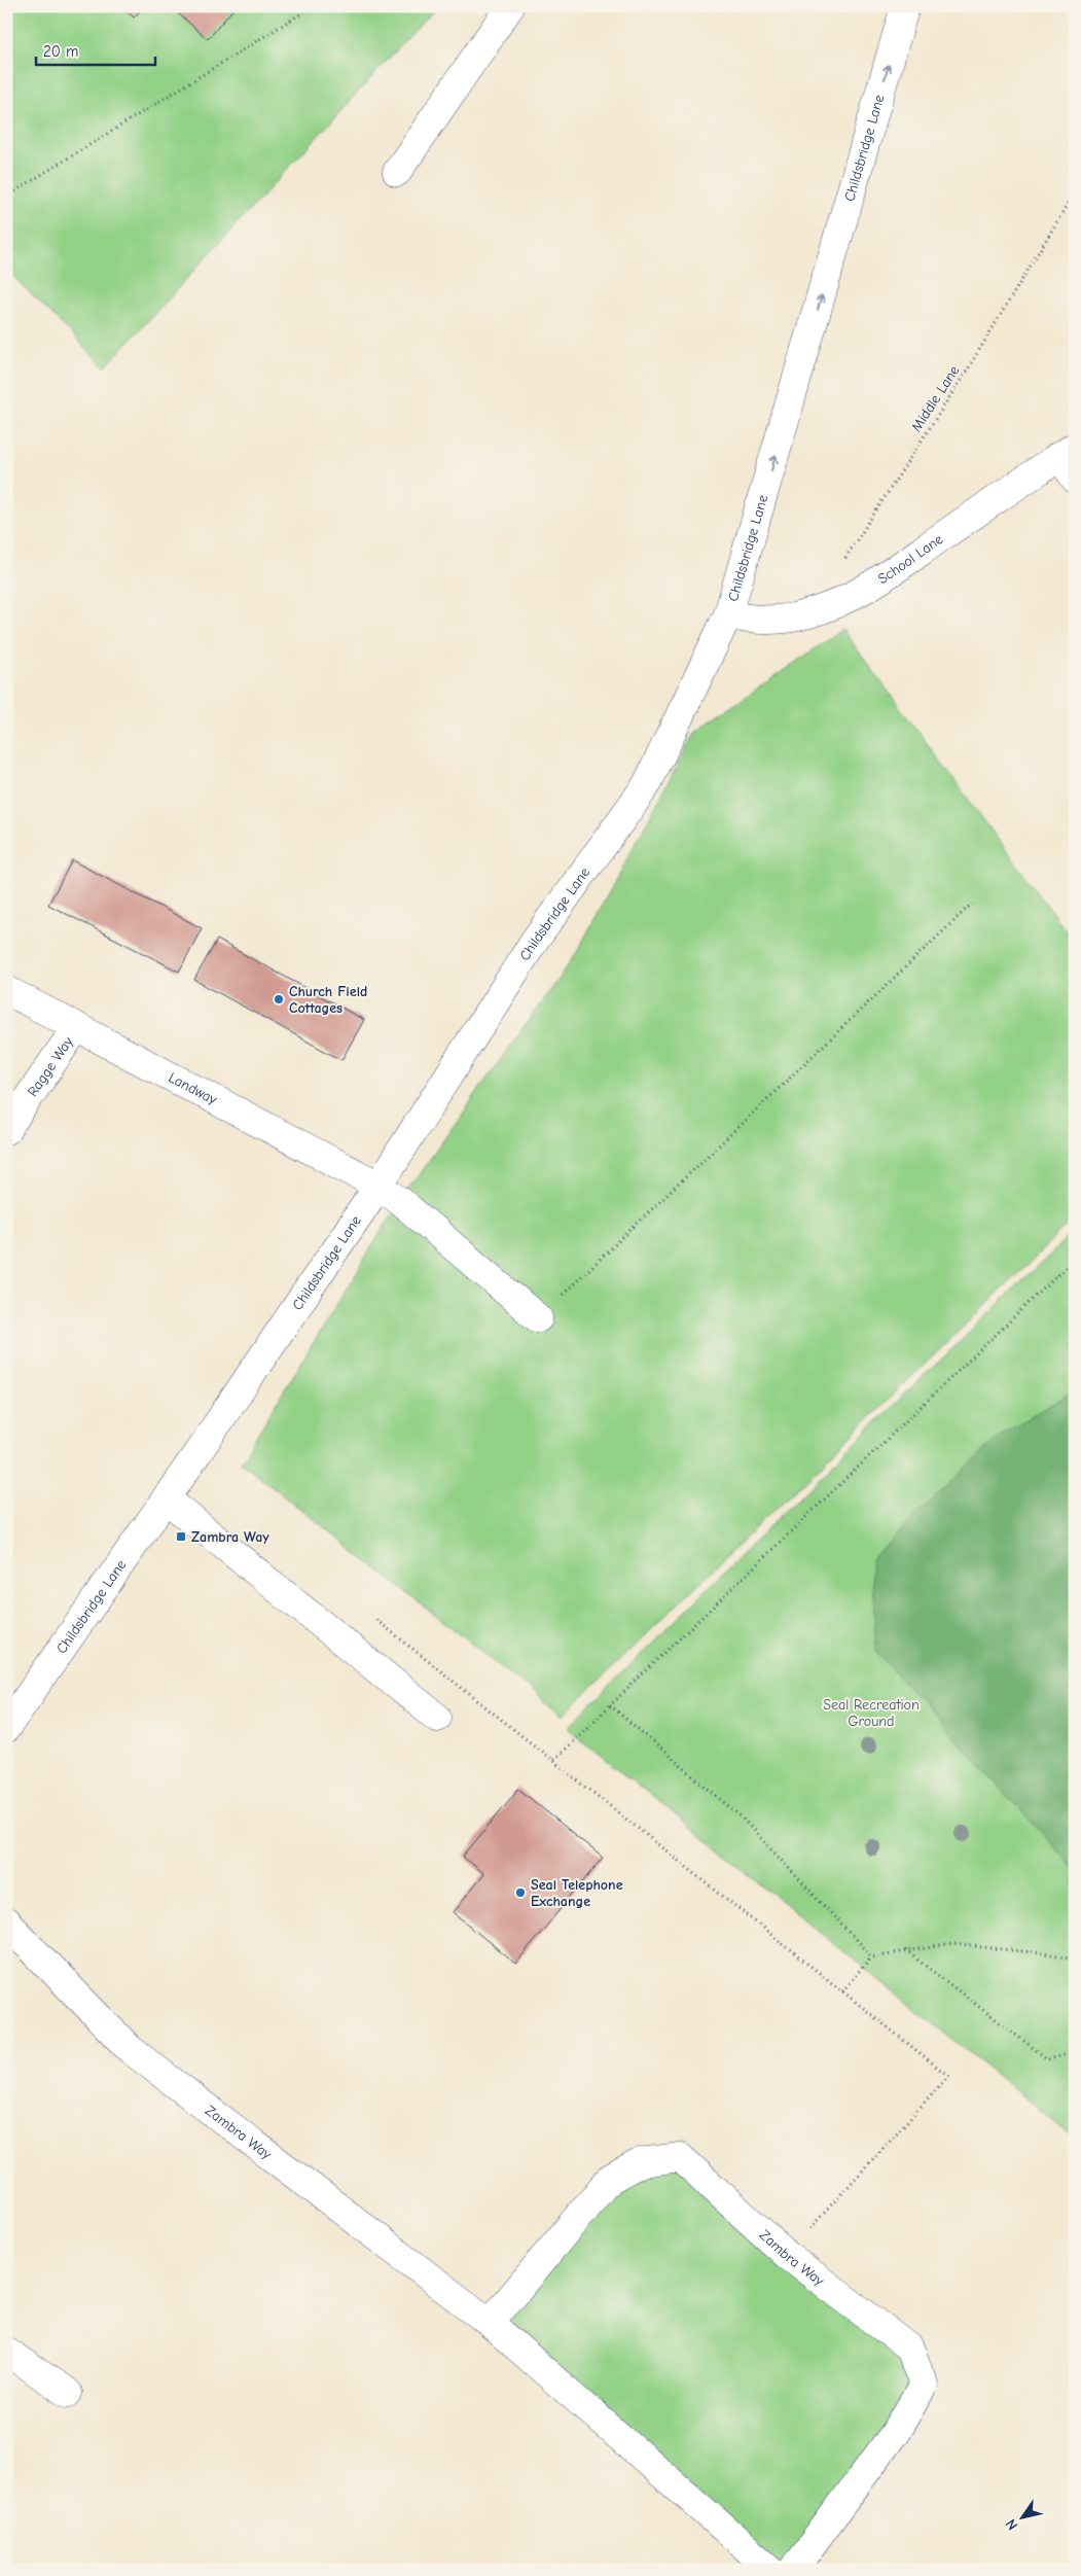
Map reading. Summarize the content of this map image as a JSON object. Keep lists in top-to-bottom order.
{
  "streets": {
    "street": [
      "Childsbridge Lane",
      "School Lane",
      "Ragge Way",
      "Landway",
      "Zambra Way"
    ],
    "path": ["Middle Lane"]
  },
  "crossings": [
    ["Childsbridge Lane", "School Lane"],
    ["Childsbridge Lane", "Landway"],
    ["Ragge Way", "Landway"]
  ],
  "parks": ["Seal Recreation Ground"],
  "places": {
    "other": ["Church Field Cottages", "Seal Telephone Exchange"],
    "transit": ["Zambra Way"]
  },
  "scale_bar": "20 m",
  "north": "bottom left"
}
